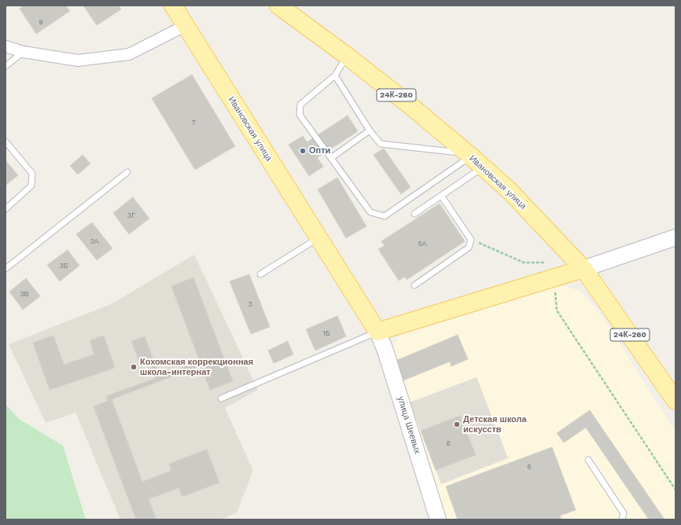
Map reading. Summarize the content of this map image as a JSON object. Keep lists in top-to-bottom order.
{
  "streets": {
    "main road": ["24К-260", "Ивановская улица", "улица Шеевых"]
  },
  "crossings": [
    ["Ивановская улица", "улица Шеевых"]
  ],
  "places": ["Опти", "Кохомская коррекционная школа-интернат", "Детская школа искусств"],
  "house_numbers": [
    "9",
    "7",
    "3Г",
    "3А",
    "5А",
    "3Б",
    "3В",
    "3",
    "1Б",
    "8",
    "6"
  ]
}
